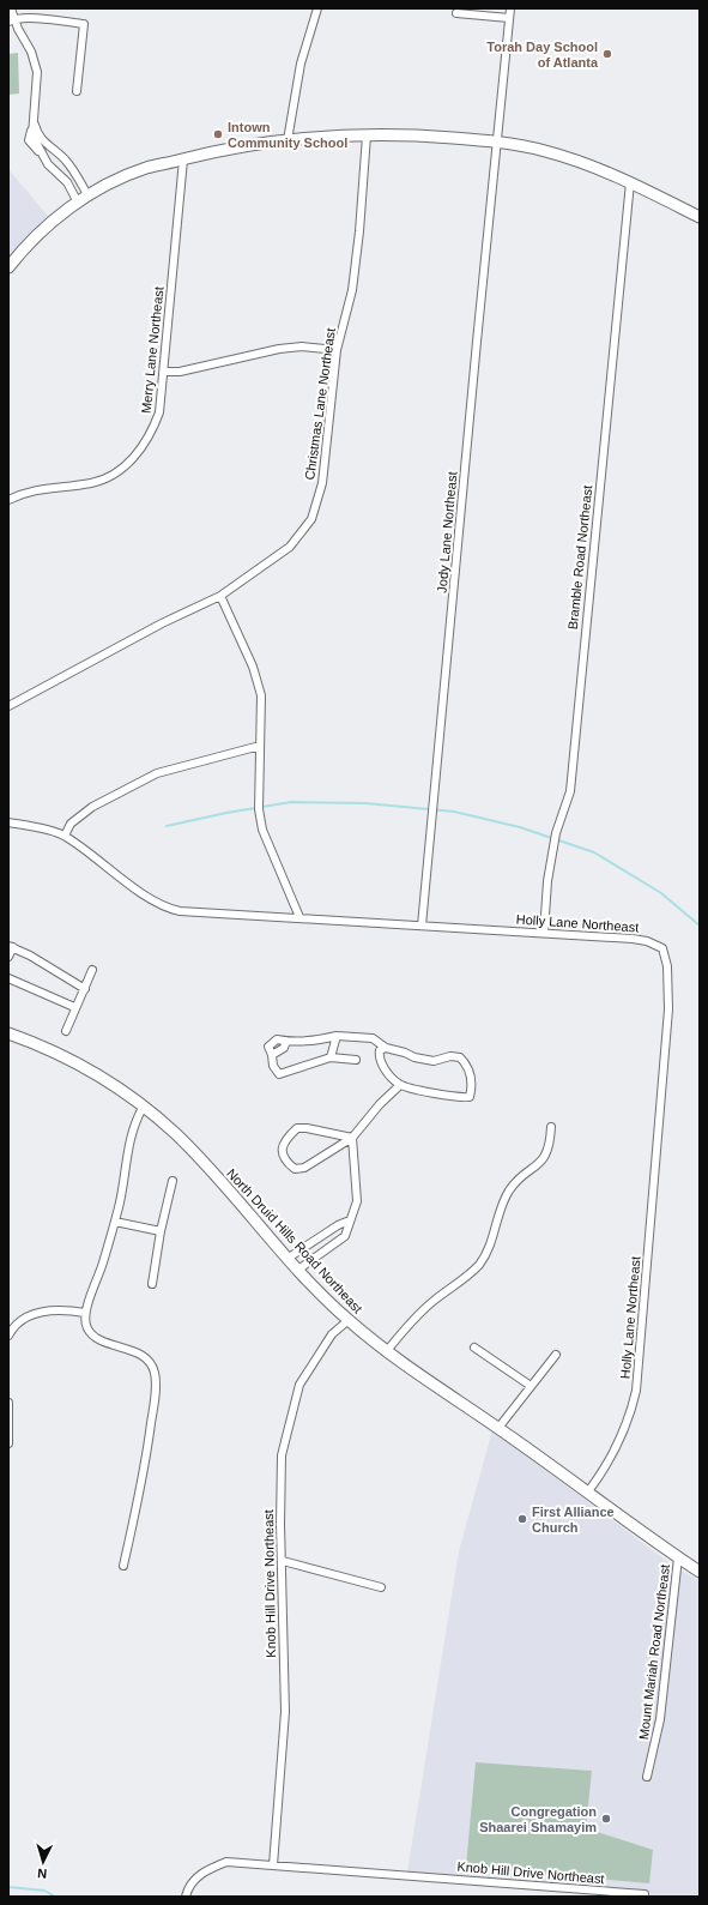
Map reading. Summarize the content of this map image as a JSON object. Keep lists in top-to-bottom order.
{
  "streets": {
    "main road": ["North Druid Hills Road Northeast"],
    "street": [
      "Merry Lane Northeast",
      "Christmas Lane Northeast",
      "Jody Lane Northeast",
      "Bramble Road Northeast",
      "Holly Lane Northeast",
      "Knob Hill Drive Northeast",
      "Mount Mariah Road Northeast"
    ]
  },
  "crossings": [
    ["Jody Lane Northeast", "Holly Lane Northeast"],
    ["Bramble Road Northeast", "Holly Lane Northeast"],
    ["Holly Lane Northeast", "North Druid Hills Road Northeast"],
    ["North Druid Hills Road Northeast", "Knob Hill Drive Northeast"],
    ["North Druid Hills Road Northeast", "Mount Mariah Road Northeast"]
  ],
  "places": [
    "Torah Day School of Atlanta",
    "Intown Community School",
    "First Alliance Church",
    "Congregation Shaarei Shamayim"
  ],
  "north": "bottom"
}
